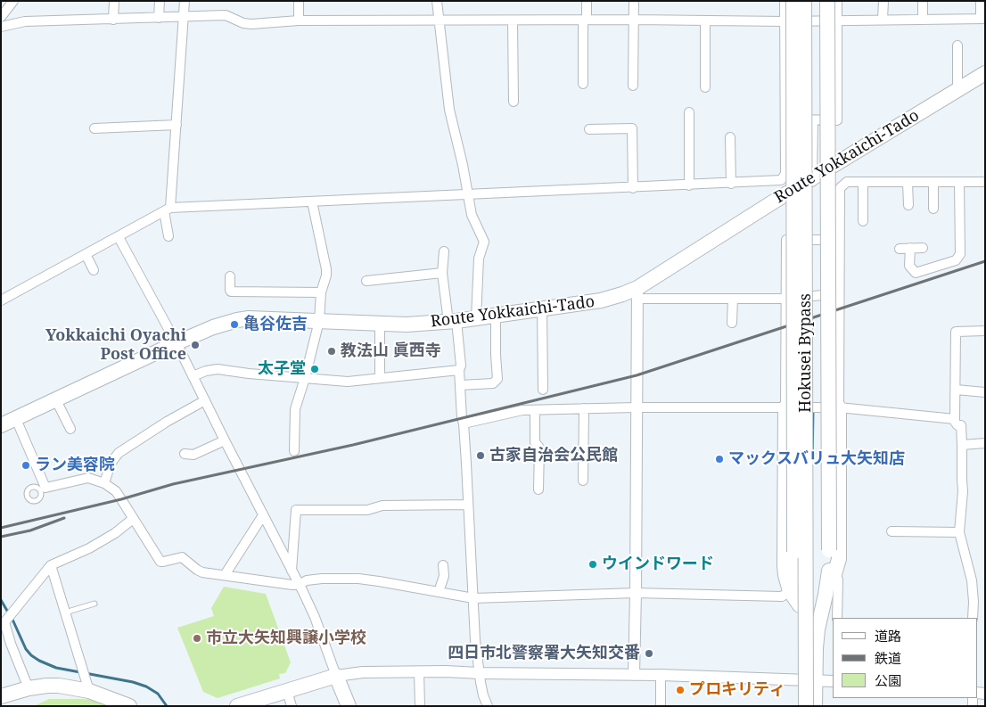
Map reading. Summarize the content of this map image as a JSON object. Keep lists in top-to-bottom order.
{
  "streets": {
    "main road": ["Route Yokkaichi-Tado", "Hokusei Bypass"]
  },
  "places": [
    "亀谷佐吉",
    "Yokkaichi Oyachi Post Office",
    "教法山 眞西寺",
    "太子堂",
    "古家自治会公民館",
    "マックスバリュ大矢知店",
    "ラン美容院",
    "ウインドワード",
    "市立大矢知興譲小学校",
    "四日市北警察署大矢知交番",
    "プロキリティ"
  ],
  "legend": ["道路", "鉄道", "公園"]
}
